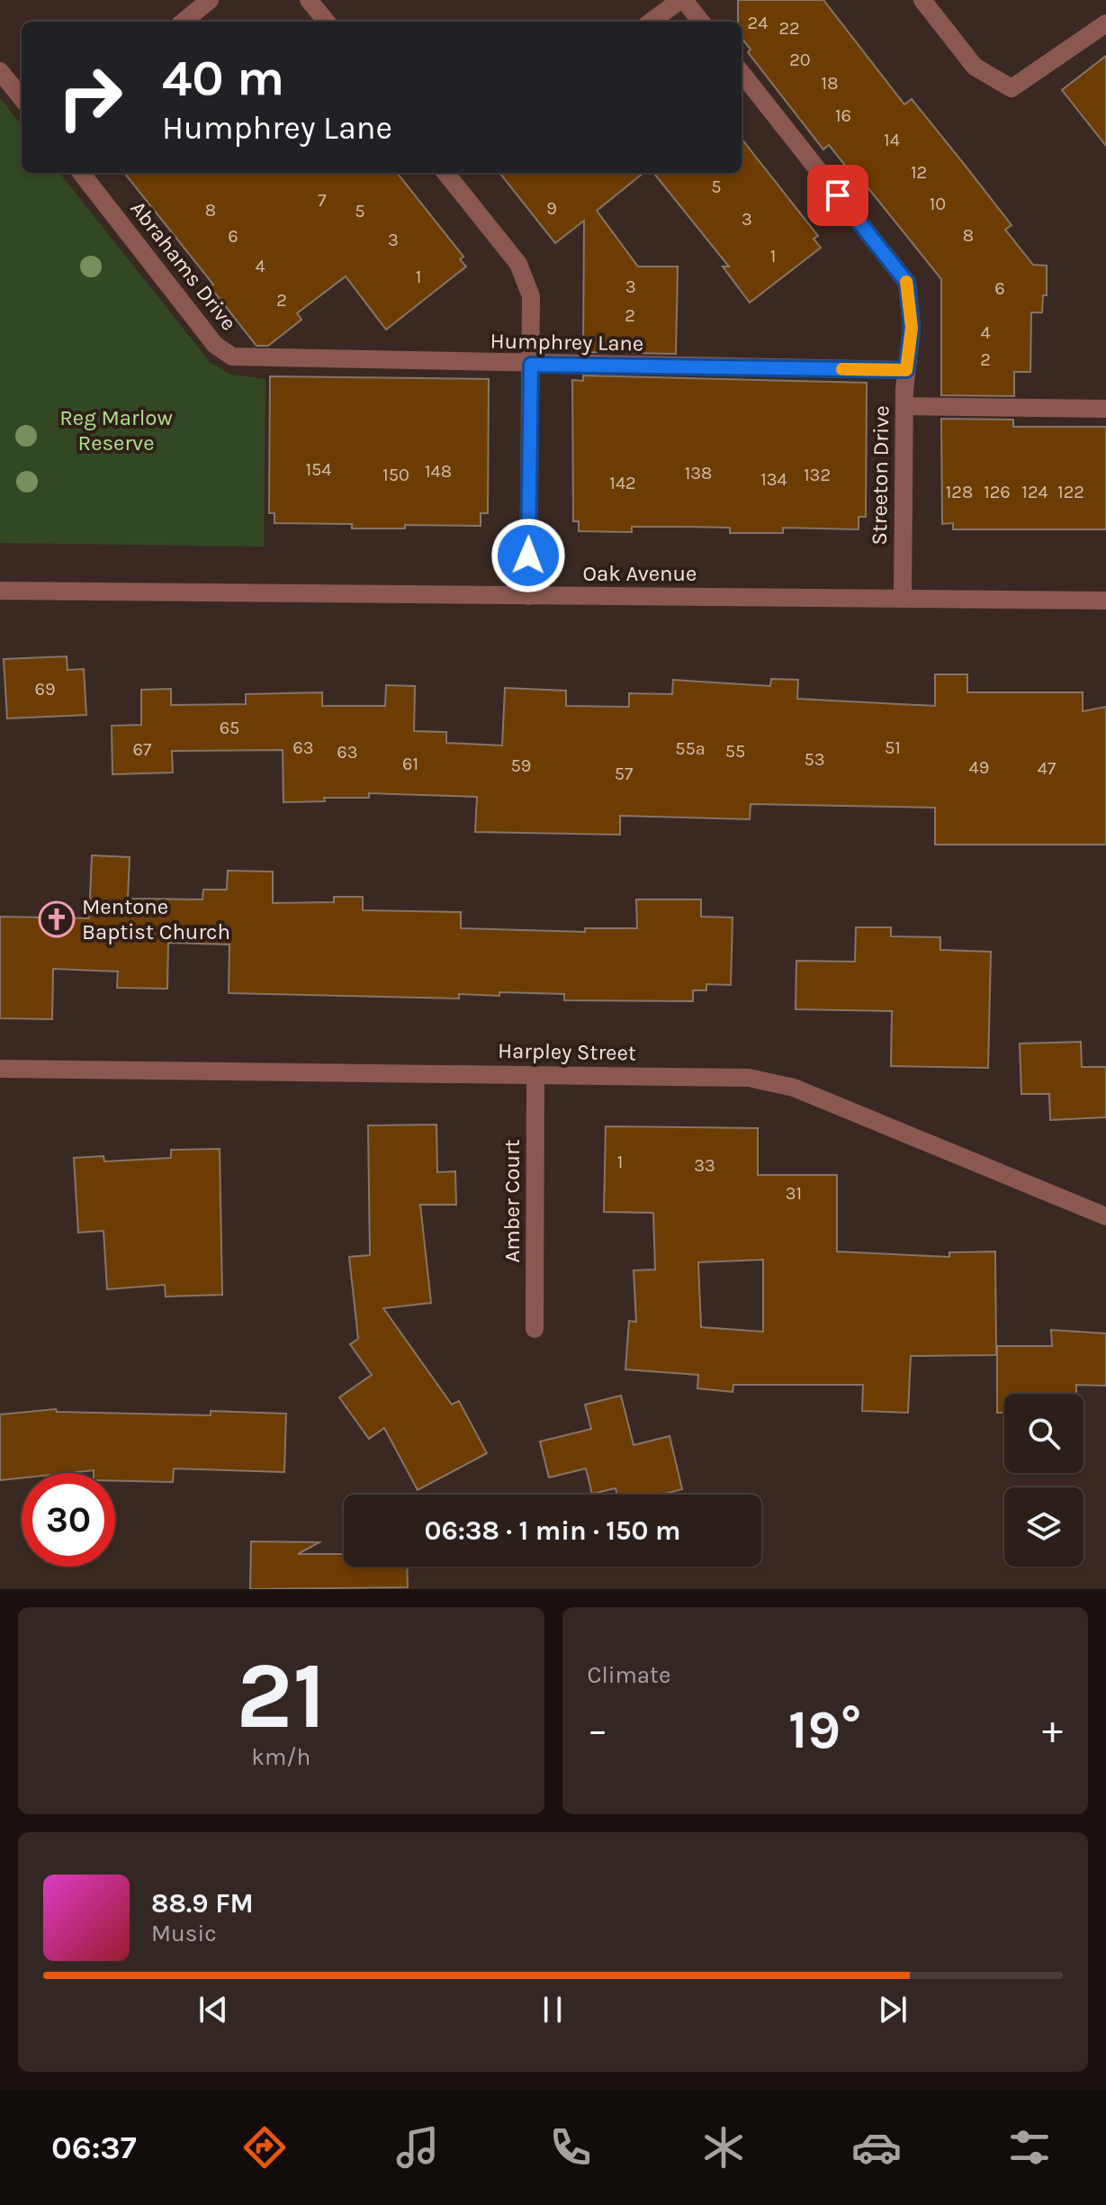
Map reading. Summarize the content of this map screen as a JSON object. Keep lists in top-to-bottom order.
{
  "streets": {
    "street": [
      "Abrahams Drive",
      "Humphrey Lane",
      "Streeton Drive",
      "Oak Avenue",
      "Harpley Street",
      "Amber Court"
    ]
  },
  "crossings": [
    ["Abrahams Drive", "Humphrey Lane"],
    ["Humphrey Lane", "Streeton Drive"],
    ["Streeton Drive", "Oak Avenue"],
    ["Harpley Street", "Amber Court"]
  ],
  "parks": ["Reg Marlow Reserve"],
  "places": {
    "church": ["Mentone Baptist Church"]
  },
  "house_numbers": [
    "24",
    "22",
    "20",
    "18",
    "16",
    "14",
    "12",
    "5",
    "7",
    "10",
    "9",
    "8",
    "5",
    "3",
    "8",
    "6",
    "3",
    "1",
    "4",
    "1",
    "3",
    "6",
    "2",
    "2",
    "4",
    "2",
    "154",
    "148",
    "138",
    "150",
    "132",
    "134",
    "142",
    "128",
    "126",
    "124",
    "122",
    "69",
    "65",
    "63",
    "51",
    "55a",
    "67",
    "55",
    "63",
    "53",
    "61",
    "59",
    "49",
    "47",
    "57",
    "1",
    "33",
    "31"
  ],
  "page": {
    "turn": ["40 m", "Humphrey Lane"],
    "limit": "30",
    "trip": "06:38 · 1 min · 150 m",
    "tile": [
      ["21", "km/h"],
      "Climate"
    ],
    "heat": ["−", "19°", "+"],
    "song": ["88.9 FM", "Music"],
    "tabs": "06:37"
  }
}
